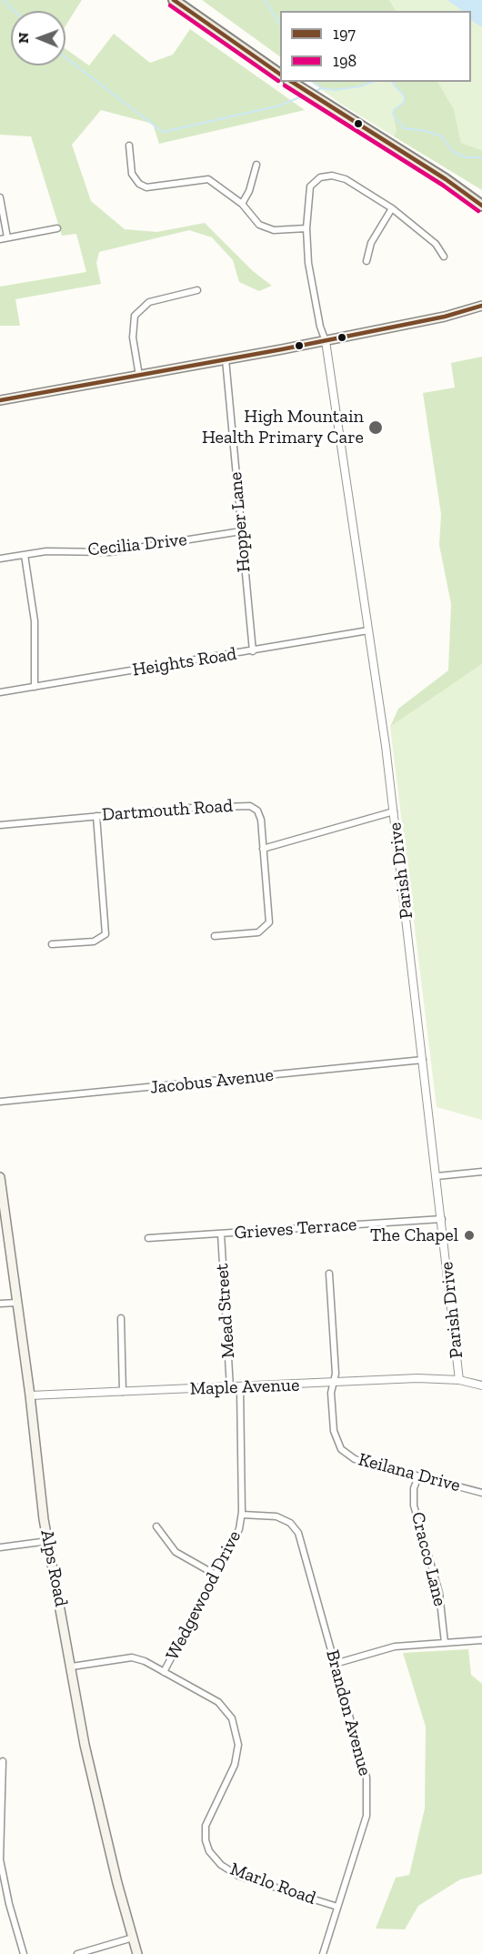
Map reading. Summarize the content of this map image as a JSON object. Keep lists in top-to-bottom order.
{
  "streets": {
    "main road": ["Alps Road"],
    "street": [
      "Hopper Lane",
      "Cecilia Drive",
      "Heights Road",
      "Dartmouth Road",
      "Parish Drive",
      "Jacobus Avenue",
      "Grieves Terrace",
      "Mead Street",
      "Maple Avenue",
      "Keilana Drive",
      "Cracco Lane",
      "Wedgewood Drive",
      "Brandon Avenue",
      "Marlo Road"
    ]
  },
  "crossings": [
    ["Hopper Lane", "Cecilia Drive"],
    ["Hopper Lane", "Heights Road"],
    ["Heights Road", "Parish Drive"],
    ["Parish Drive", "Jacobus Avenue"],
    ["Parish Drive", "Grieves Terrace"],
    ["Parish Drive", "Maple Avenue"],
    ["Grieves Terrace", "Mead Street"],
    ["Mead Street", "Maple Avenue"],
    ["Maple Avenue", "Keilana Drive"],
    ["Maple Avenue", "Alps Road"],
    ["Maple Avenue", "Wedgewood Drive"],
    ["Keilana Drive", "Cracco Lane"],
    ["Alps Road", "Marlo Road"],
    ["Wedgewood Drive", "Brandon Avenue"],
    ["Wedgewood Drive", "Marlo Road"],
    ["Brandon Avenue", "Marlo Road"]
  ],
  "places": ["High Mountain Health Primary Care", "The Chapel"],
  "lines": ["transit line 197", "transit line 198"],
  "legend": ["197", "198"],
  "north": "left"
}
